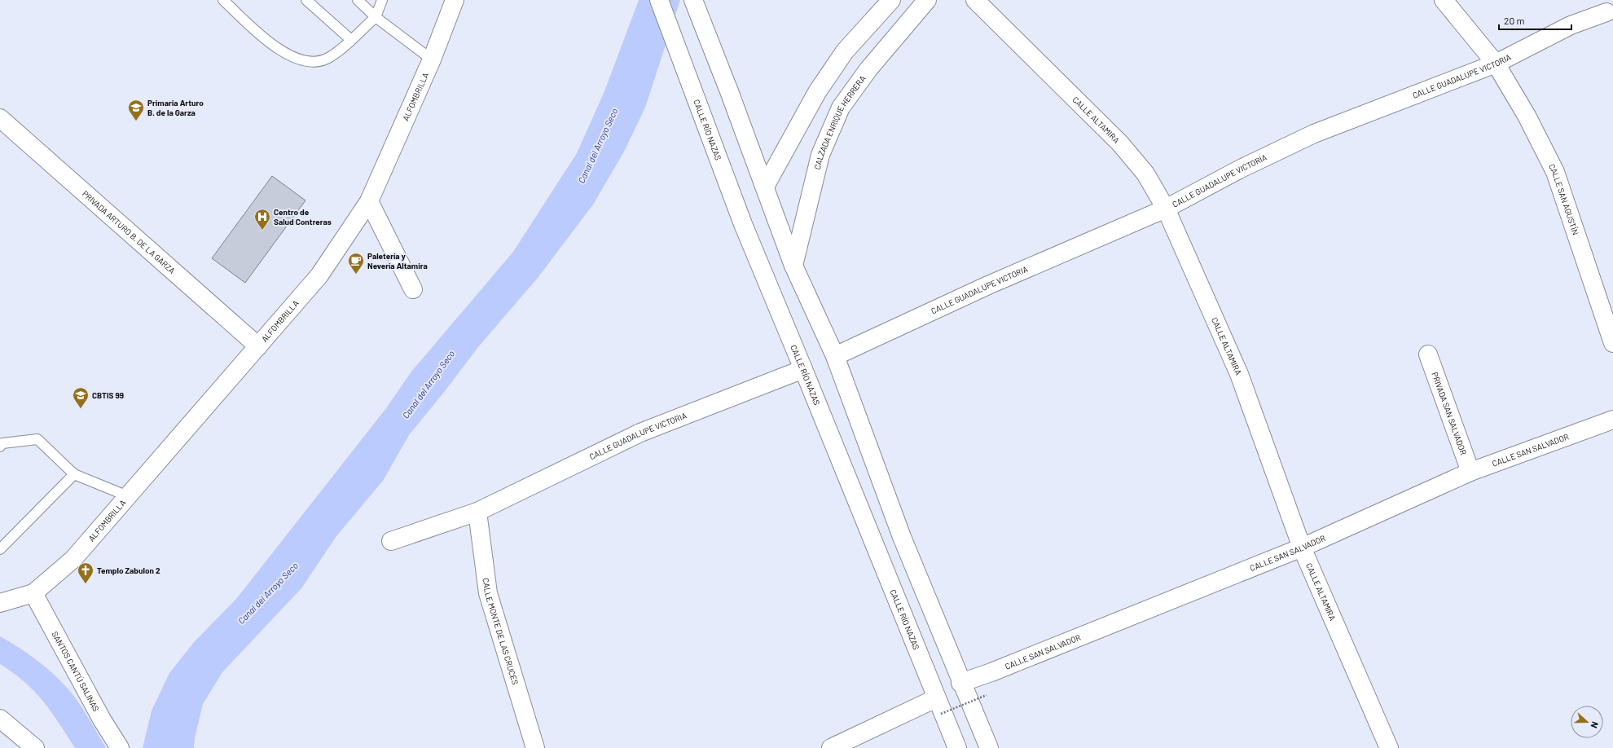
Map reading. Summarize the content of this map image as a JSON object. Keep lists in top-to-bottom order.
{
  "streets": {
    "street": [
      "CALLE GUADALUPE VICTORIA",
      "ALFOMBRILLA",
      "CALLE ALTAMIRA",
      "CALZADA ENRIQUE HERRERA",
      "CALLE RÍO NAZAS",
      "CALLE SAN AGUSTÍN",
      "PRIVADA ARTURO B. DE LA GARZA",
      "PRIVADA SAN SALVADOR",
      "CALLE SAN SALVADOR",
      "CALLE MONTE DE LAS CRUCES",
      "SANTOS CANTÚ SALINAS"
    ]
  },
  "crossings": [
    ["CALLE GUADALUPE VICTORIA", "CALLE ALTAMIRA"],
    ["CALLE GUADALUPE VICTORIA", "CALLE RÍO NAZAS"],
    ["CALLE GUADALUPE VICTORIA", "CALLE SAN AGUSTÍN"],
    ["CALLE GUADALUPE VICTORIA", "CALLE MONTE DE LAS CRUCES"],
    ["ALFOMBRILLA", "PRIVADA ARTURO B. DE LA GARZA"],
    ["ALFOMBRILLA", "SANTOS CANTÚ SALINAS"],
    ["CALLE ALTAMIRA", "CALLE SAN SALVADOR"],
    ["PRIVADA SAN SALVADOR", "CALLE SAN SALVADOR"]
  ],
  "water": ["Canal del Arroyo Seco"],
  "places": {
    "school or university": ["Primaria Arturo B. de la Garza", "CBTIS 99"],
    "hospital": ["Centro de Salud Contreras"],
    "cafe": ["Paletería y Nevería Altamira"],
    "church": ["Templo Zabulon 2"]
  },
  "scale_bar": "20 m",
  "north": "right"
}
